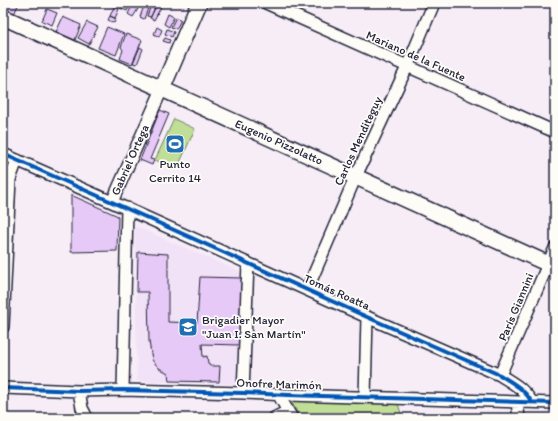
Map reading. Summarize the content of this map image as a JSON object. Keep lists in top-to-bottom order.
{
  "streets": {
    "main road": ["Eugenio Pizzolatto", "Gabriel Ortega"],
    "street": [
      "Mariano de la Fuente",
      "Carlos Menditeguy",
      "Tomás Roatta",
      "París Giannini",
      "Onofre Marimón"
    ]
  },
  "crossings": [
    ["Mariano de la Fuente", "Carlos Menditeguy"],
    ["Carlos Menditeguy", "Eugenio Pizzolatto"],
    ["Carlos Menditeguy", "Tomás Roatta"],
    ["Eugenio Pizzolatto", "Gabriel Ortega"],
    ["Eugenio Pizzolatto", "París Giannini"],
    ["Gabriel Ortega", "Tomás Roatta"],
    ["Gabriel Ortega", "Onofre Marimón"],
    ["Tomás Roatta", "París Giannini"],
    ["Tomás Roatta", "Onofre Marimón"]
  ],
  "places": {
    "sports": ["Punto Cerrito 14"],
    "school or university": ["Brigadier Mayor \"Juan I. San Martín\""]
  }
}
